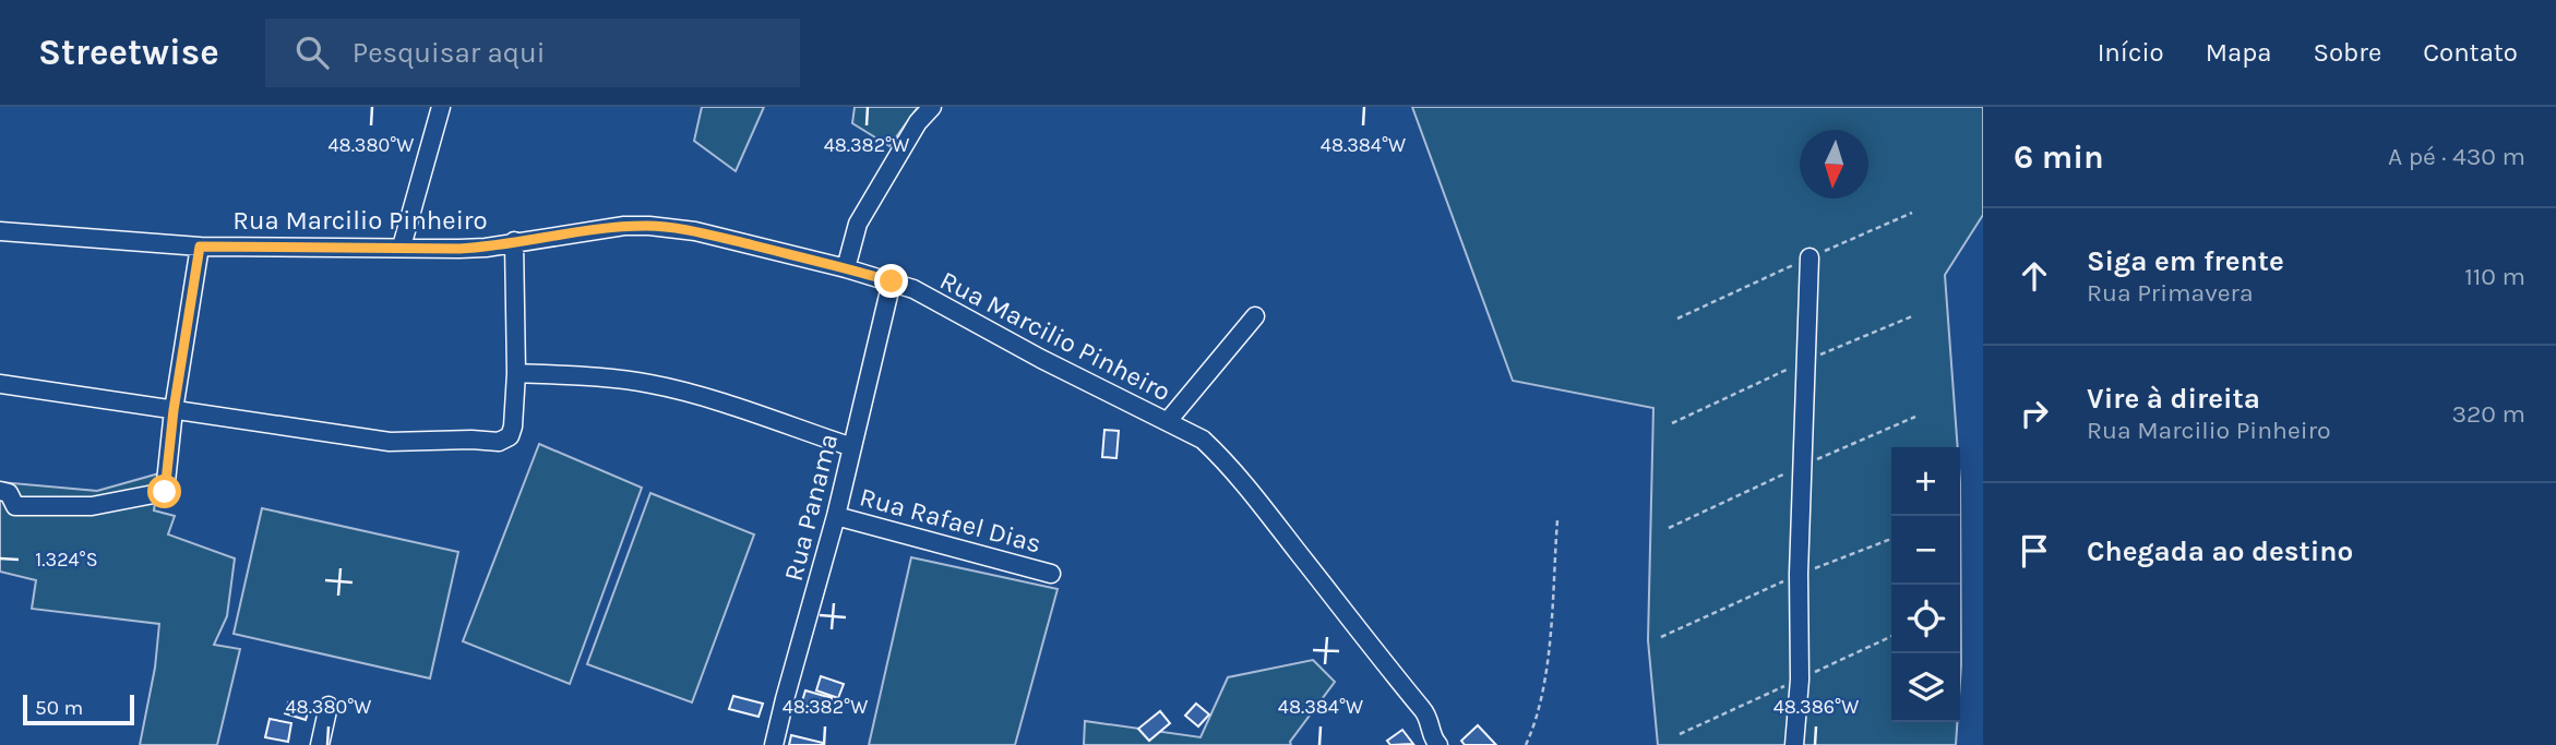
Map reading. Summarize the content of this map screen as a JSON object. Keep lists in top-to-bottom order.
{
  "streets": {
    "street": ["Rua Marcilio Pinheiro", "Rua Panama", "Rua Rafael Dias"]
  },
  "crossings": [
    ["Rua Marcilio Pinheiro", "Rua Panama"],
    ["Rua Panama", "Rua Rafael Dias"]
  ],
  "scale_bar": "50 m",
  "north": "bottom",
  "page": {
    "header": "Streetwise",
    "search": "Pesquisar aqui",
    "nav": [
      "Início",
      "Mapa",
      "Sobre",
      "Contato"
    ],
    "heading": ["6 min", "A pé · 430 m"],
    "list": [
      ["Siga em frente", "Rua Primavera", "110 m"],
      ["Vire à direita", "Rua Marcilio Pinheiro", "320 m"],
      "Chegada ao destino"
    ],
    "map_buttons": ["+", "−"],
    "scale": "50 m"
  },
  "coordinates": [
    "48.380°W",
    "48.382°W",
    "48.384°W",
    "1.324°S",
    "48.386°W"
  ]
}
